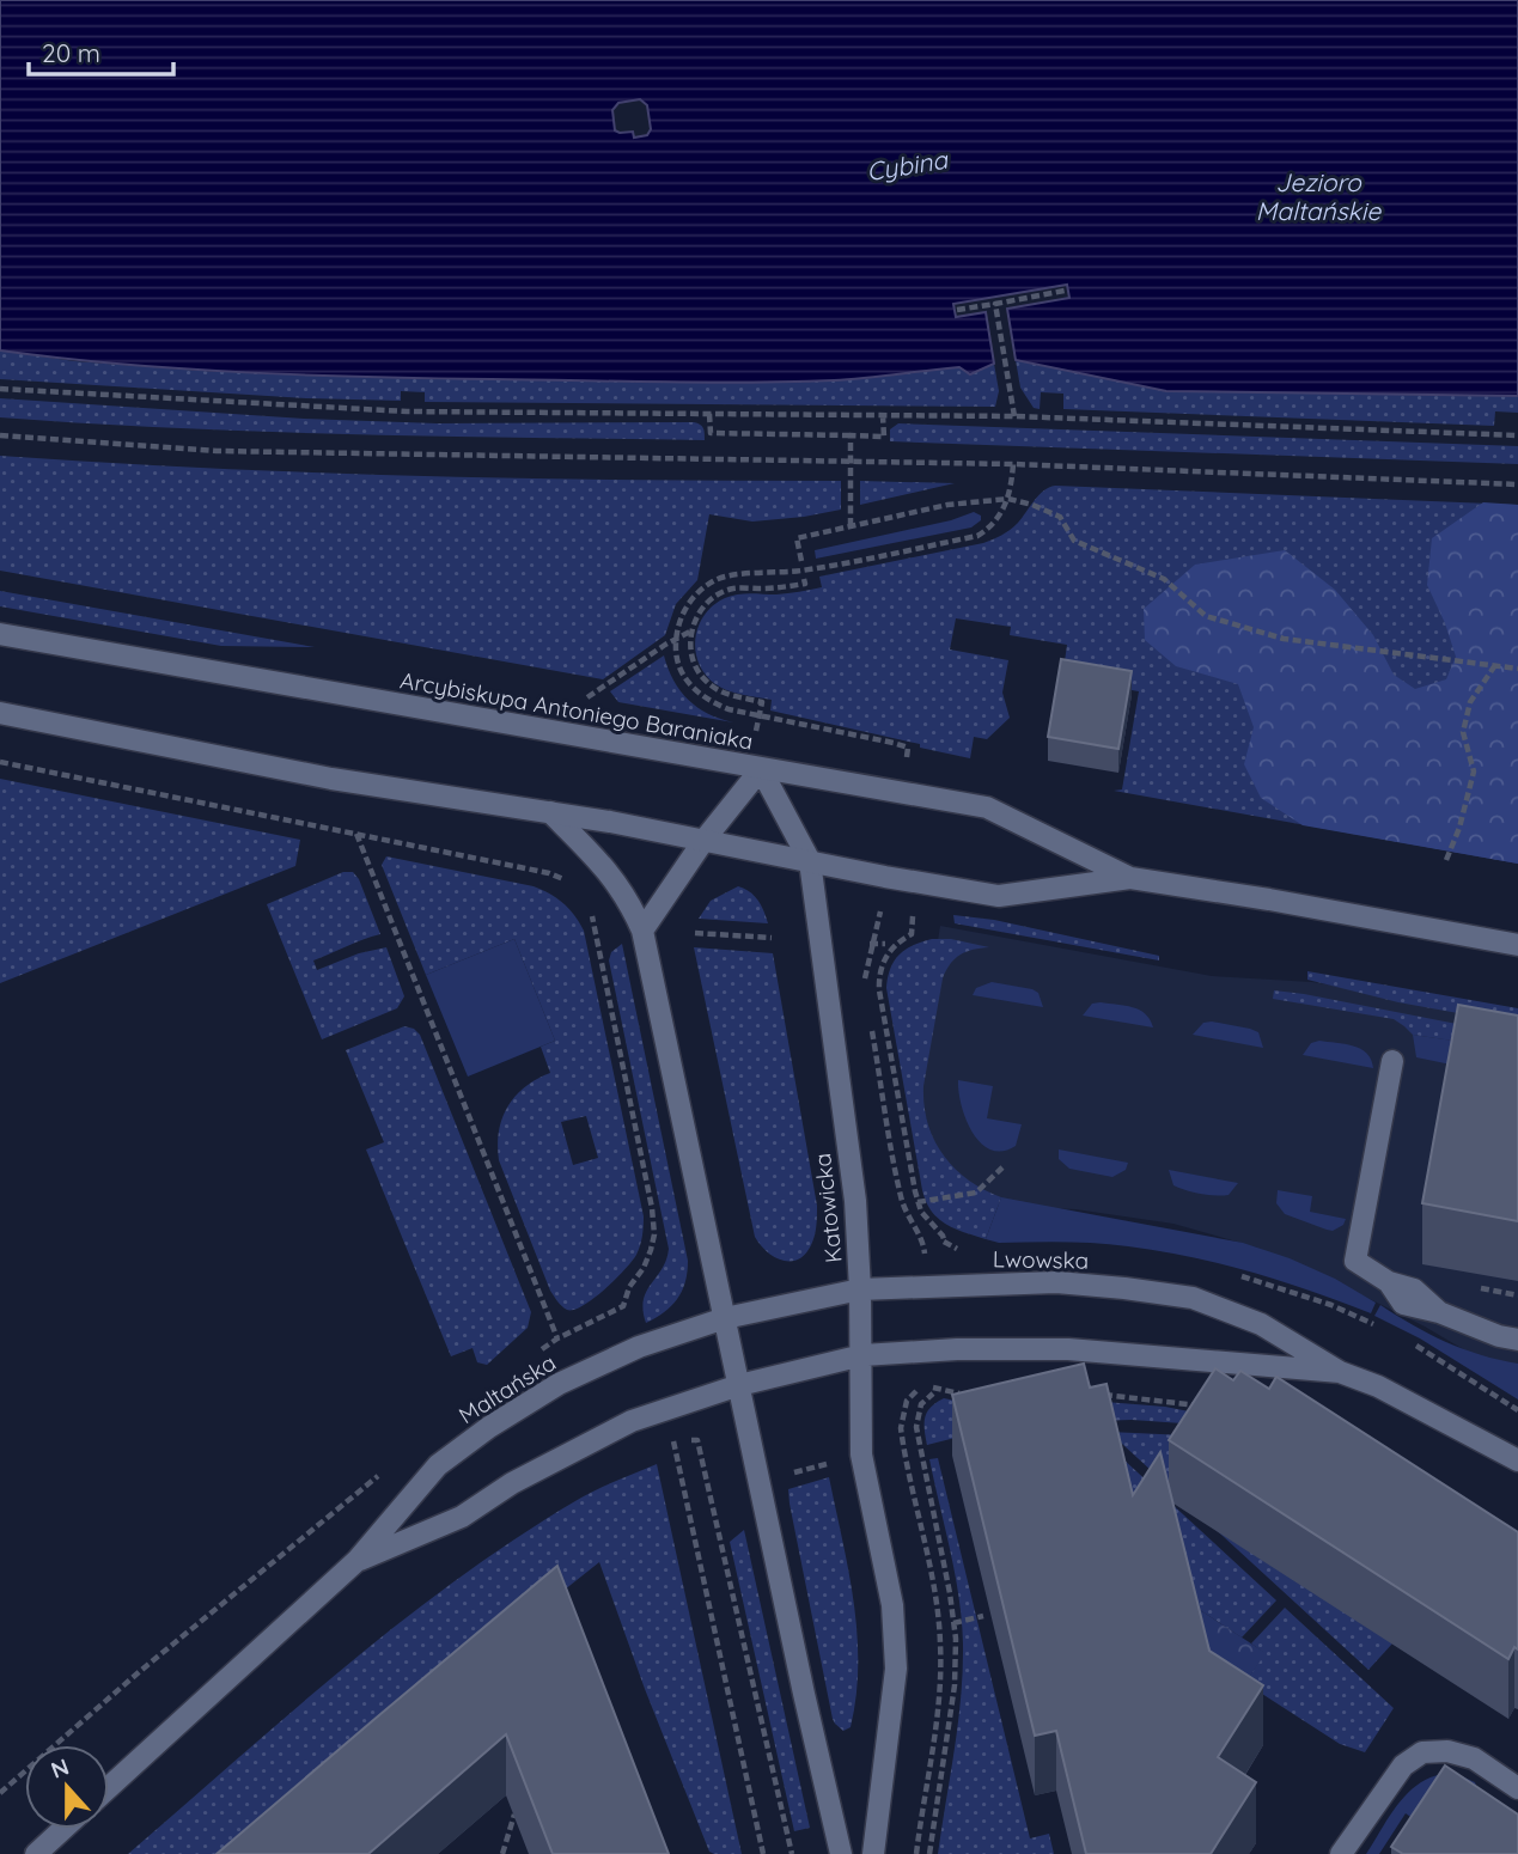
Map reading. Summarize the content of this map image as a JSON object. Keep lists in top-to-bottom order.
{
  "streets": {
    "street": [
      "Arcybiskupa Antoniego Baraniaka",
      "Katowicka",
      "Lwowska",
      "Maltańska"
    ]
  },
  "crossings": [
    ["Arcybiskupa Antoniego Baraniaka", "Katowicka"],
    ["Katowicka", "Lwowska"],
    ["Lwowska", "Maltańska"]
  ],
  "water": ["Cybina", "Jezioro Maltańskie"],
  "scale_bar": "20 m",
  "north": "top"
}
